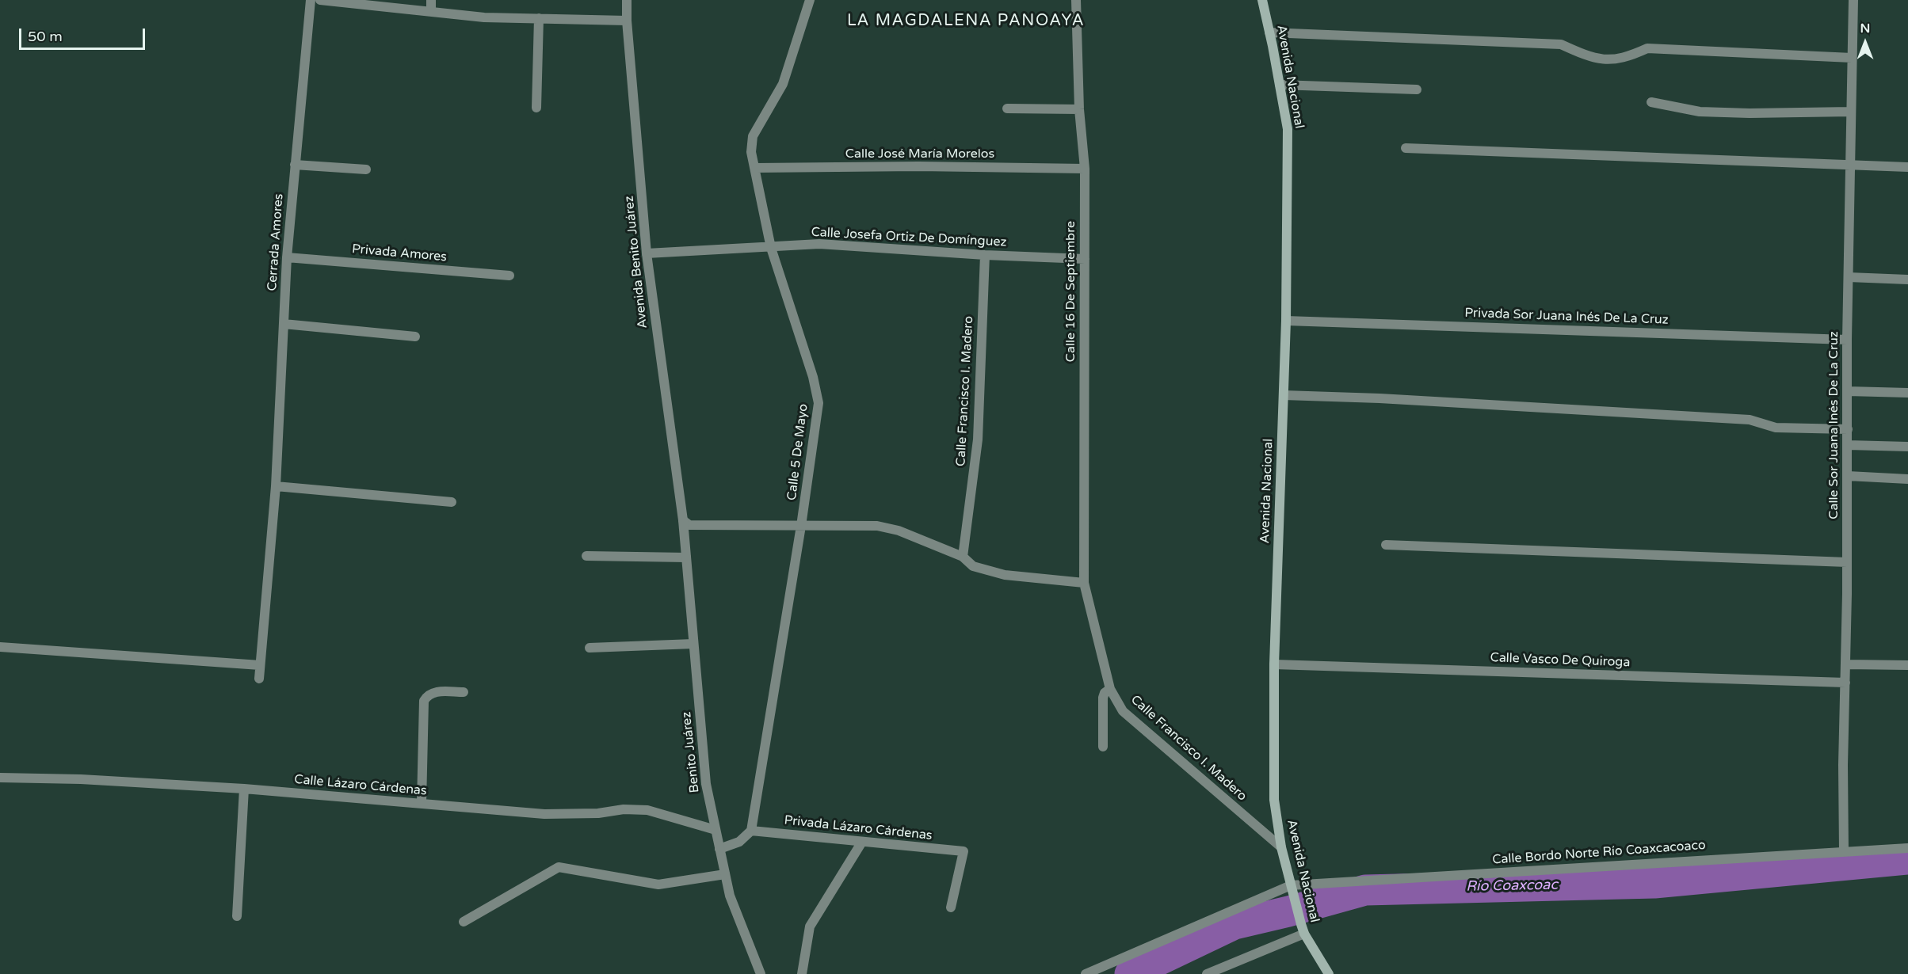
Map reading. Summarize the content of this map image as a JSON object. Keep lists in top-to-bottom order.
{
  "streets": {
    "main road": ["Avenida Nacional"],
    "street": [
      "Calle José María Morelos",
      "Calle Josefa Ortiz De Domínguez",
      "Cerrada Amores",
      "Privada Amores",
      "Avenida Benito Juárez",
      "Calle 16 De Septiembre",
      "Privada Sor Juana Inés De La Cruz",
      "Calle Francisco I. Madero",
      "Calle Sor Juana Inés De La Cruz",
      "Calle 5 De Mayo",
      "Calle Vasco De Quiroga",
      "Benito Juárez",
      "Calle Lázaro Cárdenas",
      "Privada Lázaro Cárdenas",
      "Calle Bordo Norte Río Coaxcacoaco"
    ]
  },
  "crossings": [
    ["Avenida Nacional", "Privada Sor Juana Inés De La Cruz"],
    ["Avenida Nacional", "Calle Francisco I. Madero"],
    ["Avenida Nacional", "Calle Vasco De Quiroga"],
    ["Avenida Nacional", "Calle Bordo Norte Río Coaxcacoaco"],
    ["Calle José María Morelos", "Calle 16 De Septiembre"],
    ["Calle José María Morelos", "Calle 5 De Mayo"],
    ["Calle Josefa Ortiz De Domínguez", "Avenida Benito Juárez"],
    ["Calle Josefa Ortiz De Domínguez", "Calle 16 De Septiembre"],
    ["Calle Josefa Ortiz De Domínguez", "Calle Francisco I. Madero"],
    ["Calle Josefa Ortiz De Domínguez", "Calle 5 De Mayo"],
    ["Cerrada Amores", "Privada Amores"],
    ["Avenida Benito Juárez", "Benito Juárez"],
    ["Calle 16 De Septiembre", "Calle Francisco I. Madero"],
    ["Privada Sor Juana Inés De La Cruz", "Calle Sor Juana Inés De La Cruz"],
    ["Calle Sor Juana Inés De La Cruz", "Calle Vasco De Quiroga"],
    ["Calle Sor Juana Inés De La Cruz", "Calle Bordo Norte Río Coaxcacoaco"],
    ["Calle 5 De Mayo", "Privada Lázaro Cárdenas"],
    ["Benito Juárez", "Calle Lázaro Cárdenas"]
  ],
  "districts": ["LA MAGDALENA PANOAYA"],
  "water": ["Río Coaxcoac"],
  "scale_bar": "50 m",
  "north": "top"
}
